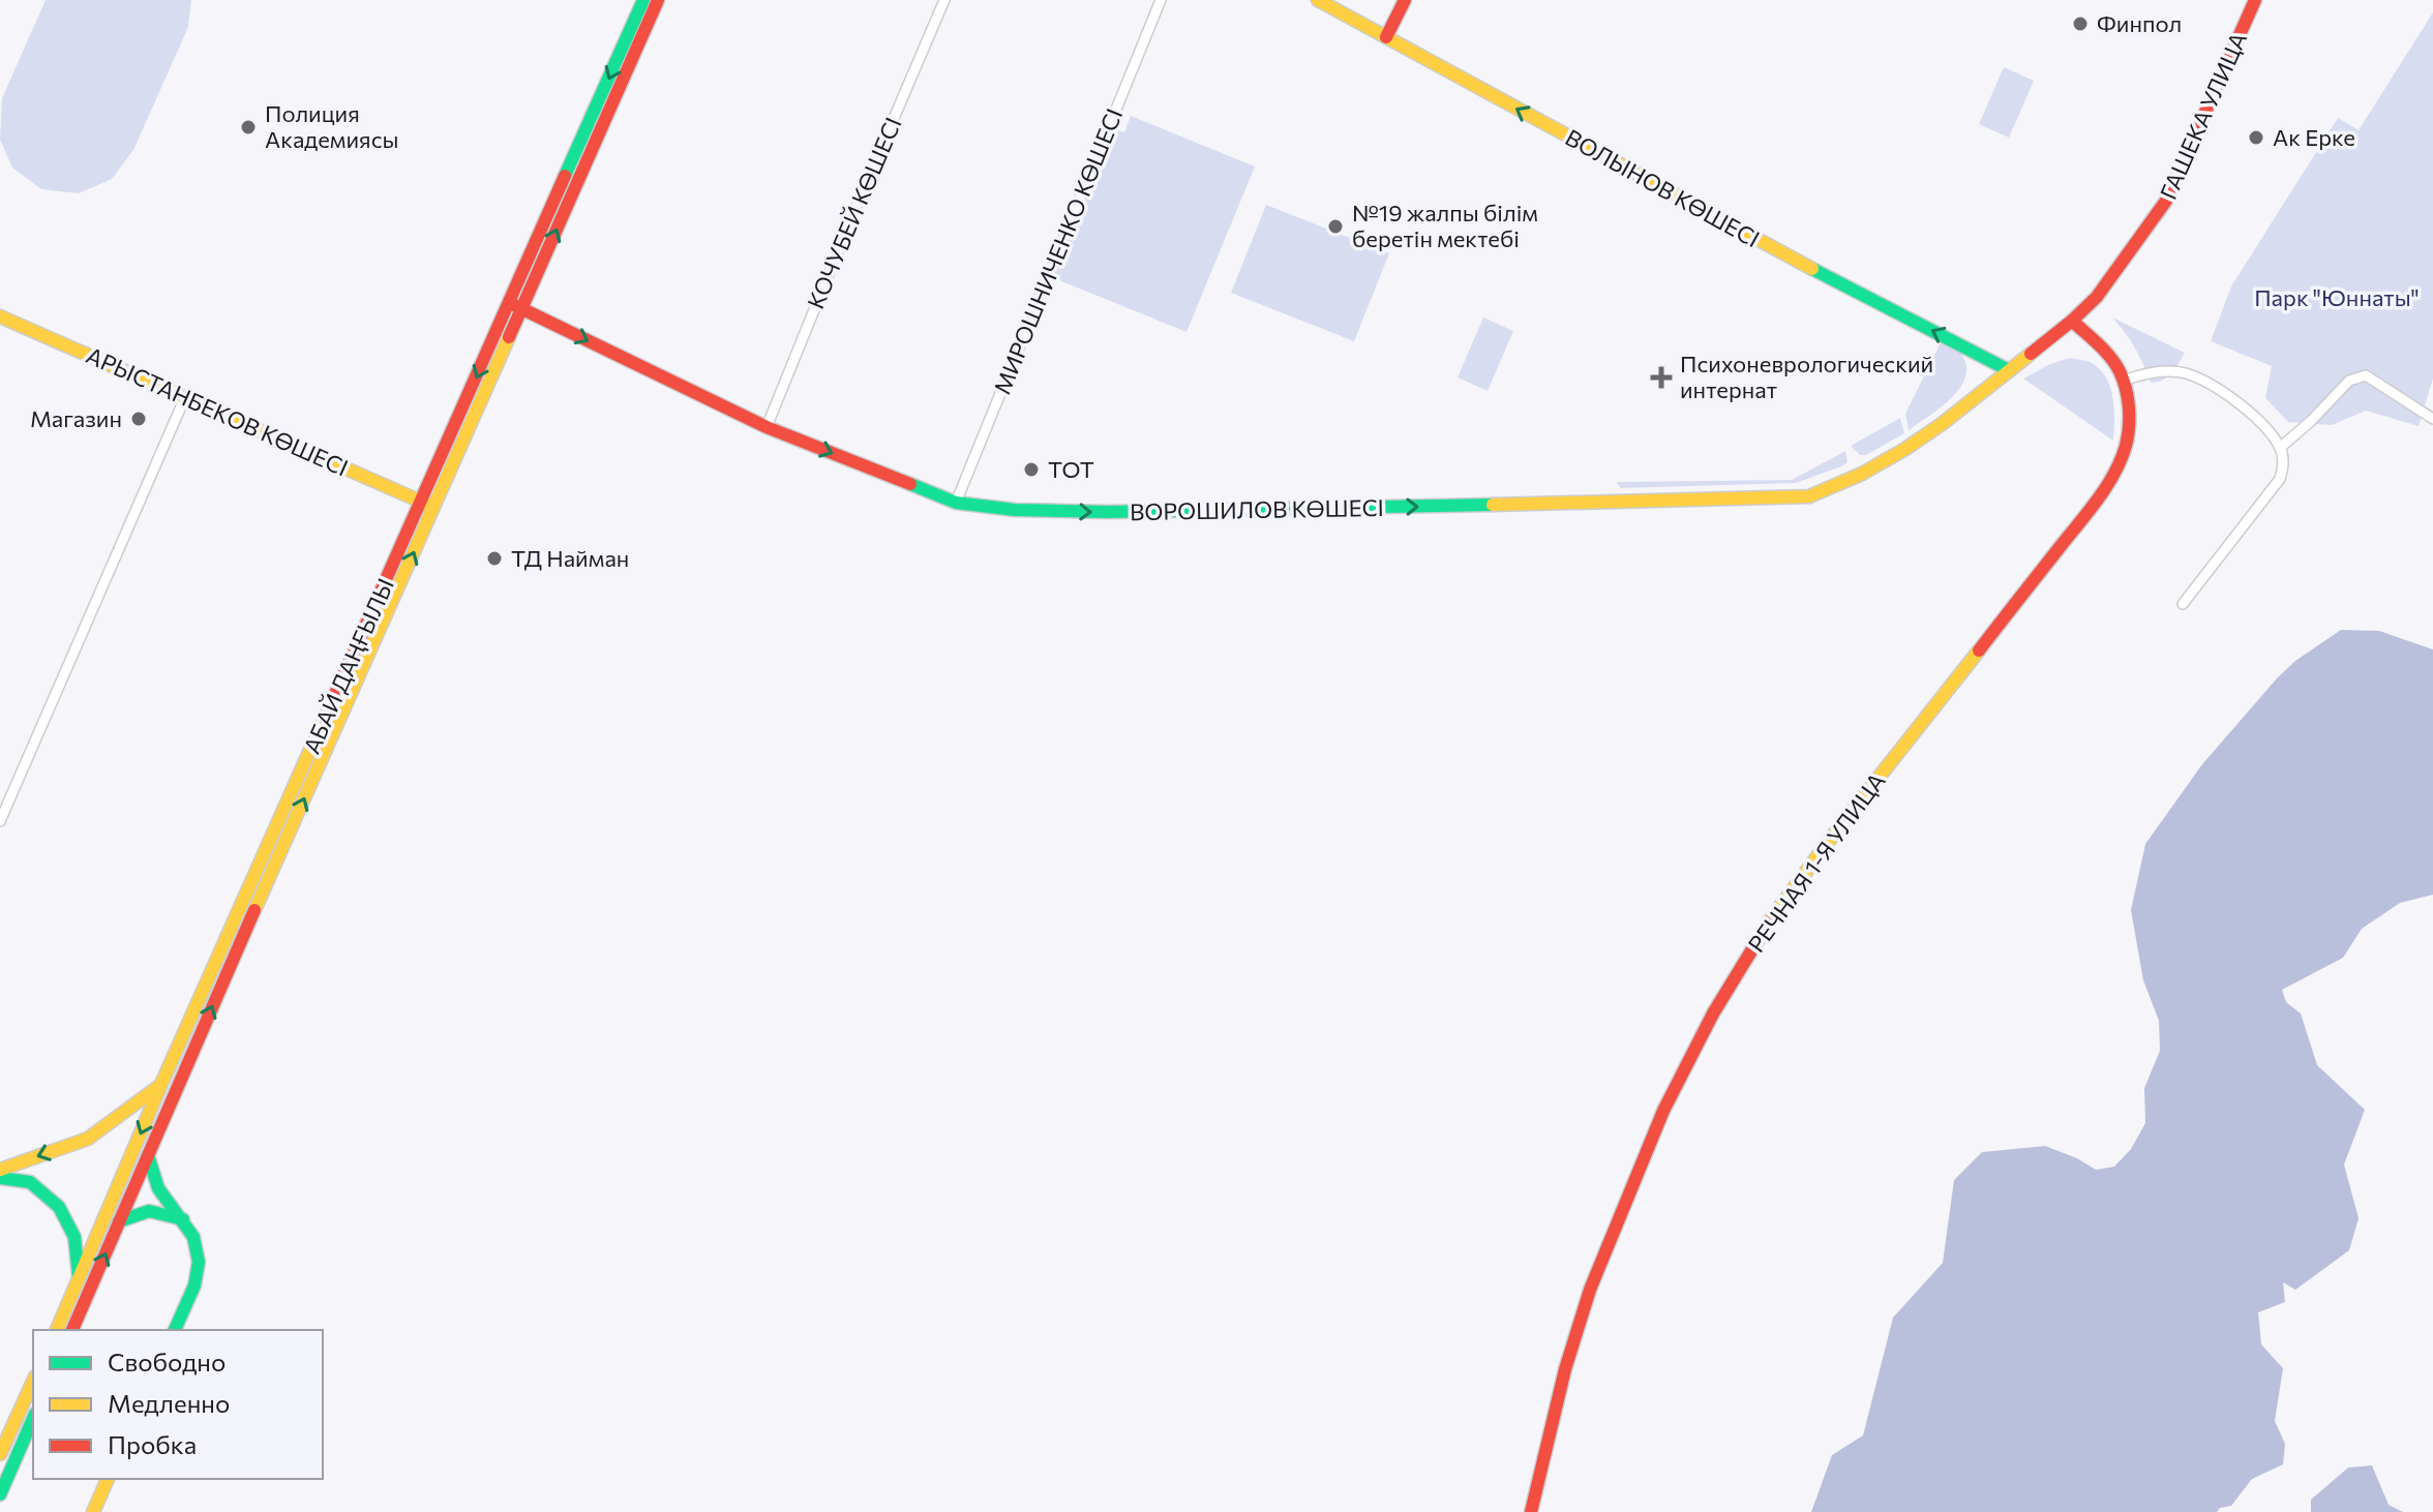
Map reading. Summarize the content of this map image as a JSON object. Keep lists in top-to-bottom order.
{
  "streets": {
    "main road": [
      "ГАШЕКА УЛИЦА",
      "ВОЛЫНОВ КӨШЕСІ",
      "АРЫСТАНБЕКОВ КӨШЕСІ",
      "ВОРОШИЛОВ КӨШЕСІ",
      "АБАЙ ДАҢҒЫЛЫ",
      "РЕЧНАЯ 1-Я УЛИЦА"
    ],
    "street": ["КОЧУБЕЙ КӨШЕСІ", "МИРОШНИЧЕНКО КӨШЕСІ"]
  },
  "crossings": [
    ["ГАШЕКА УЛИЦА", "ВОЛЫНОВ КӨШЕСІ"],
    ["ГАШЕКА УЛИЦА", "ВОРОШИЛОВ КӨШЕСІ"],
    ["ГАШЕКА УЛИЦА", "РЕЧНАЯ 1-Я УЛИЦА"],
    ["ВОЛЫНОВ КӨШЕСІ", "ВОРОШИЛОВ КӨШЕСІ"],
    ["КОЧУБЕЙ КӨШЕСІ", "ВОРОШИЛОВ КӨШЕСІ"],
    ["МИРОШНИЧЕНКО КӨШЕСІ", "ВОРОШИЛОВ КӨШЕСІ"],
    ["АРЫСТАНБЕКОВ КӨШЕСІ", "АБАЙ ДАҢҒЫЛЫ"],
    ["ВОРОШИЛОВ КӨШЕСІ", "АБАЙ ДАҢҒЫЛЫ"]
  ],
  "one_way": ["ВОЛЫНОВ КӨШЕСІ", "ВОРОШИЛОВ КӨШЕСІ"],
  "parks": ["Парк \"Юннаты\""],
  "places": {
    "other": [
      "Финпол",
      "Полиция Академиясы",
      "Ак Ерке",
      "№19 жалпы білім беретін мектебі",
      "Магазин",
      "ТОТ",
      "ТД Найман"
    ],
    "health": ["Психоневрологический интернат"]
  },
  "legend": ["Свободно", "Медленно", "Пробка"]
}
